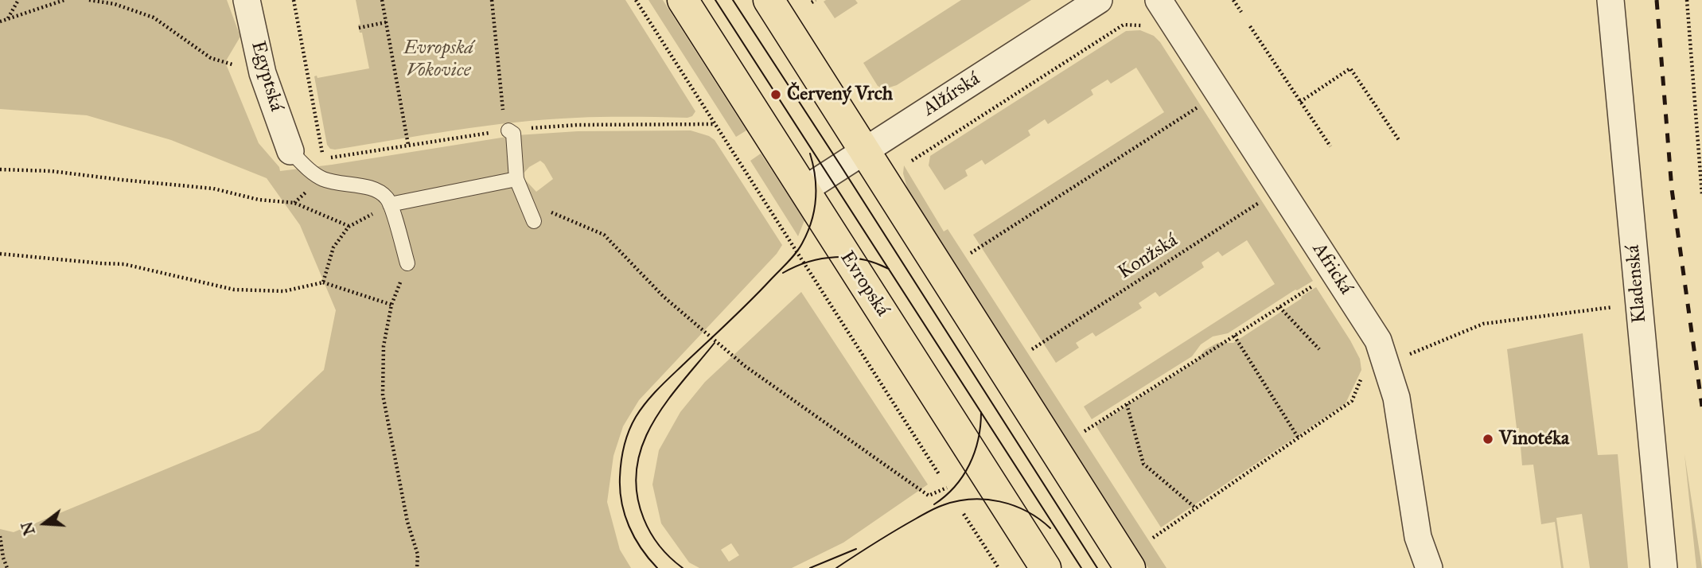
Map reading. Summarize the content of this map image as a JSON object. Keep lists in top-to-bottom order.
{
  "streets": {
    "main road": ["Evropská"],
    "street": [
      "Egyptská",
      "Alžírská",
      "Africká",
      "Kladenská"
    ],
    "path": ["Konžská"]
  },
  "crossings": [
    ["Alžírská", "Evropská"],
    ["Konžská", "Africká"]
  ],
  "parks": ["Evropská Vokovice"],
  "places": ["Červený Vrch", "Vinotéka"],
  "north": "left"
}
